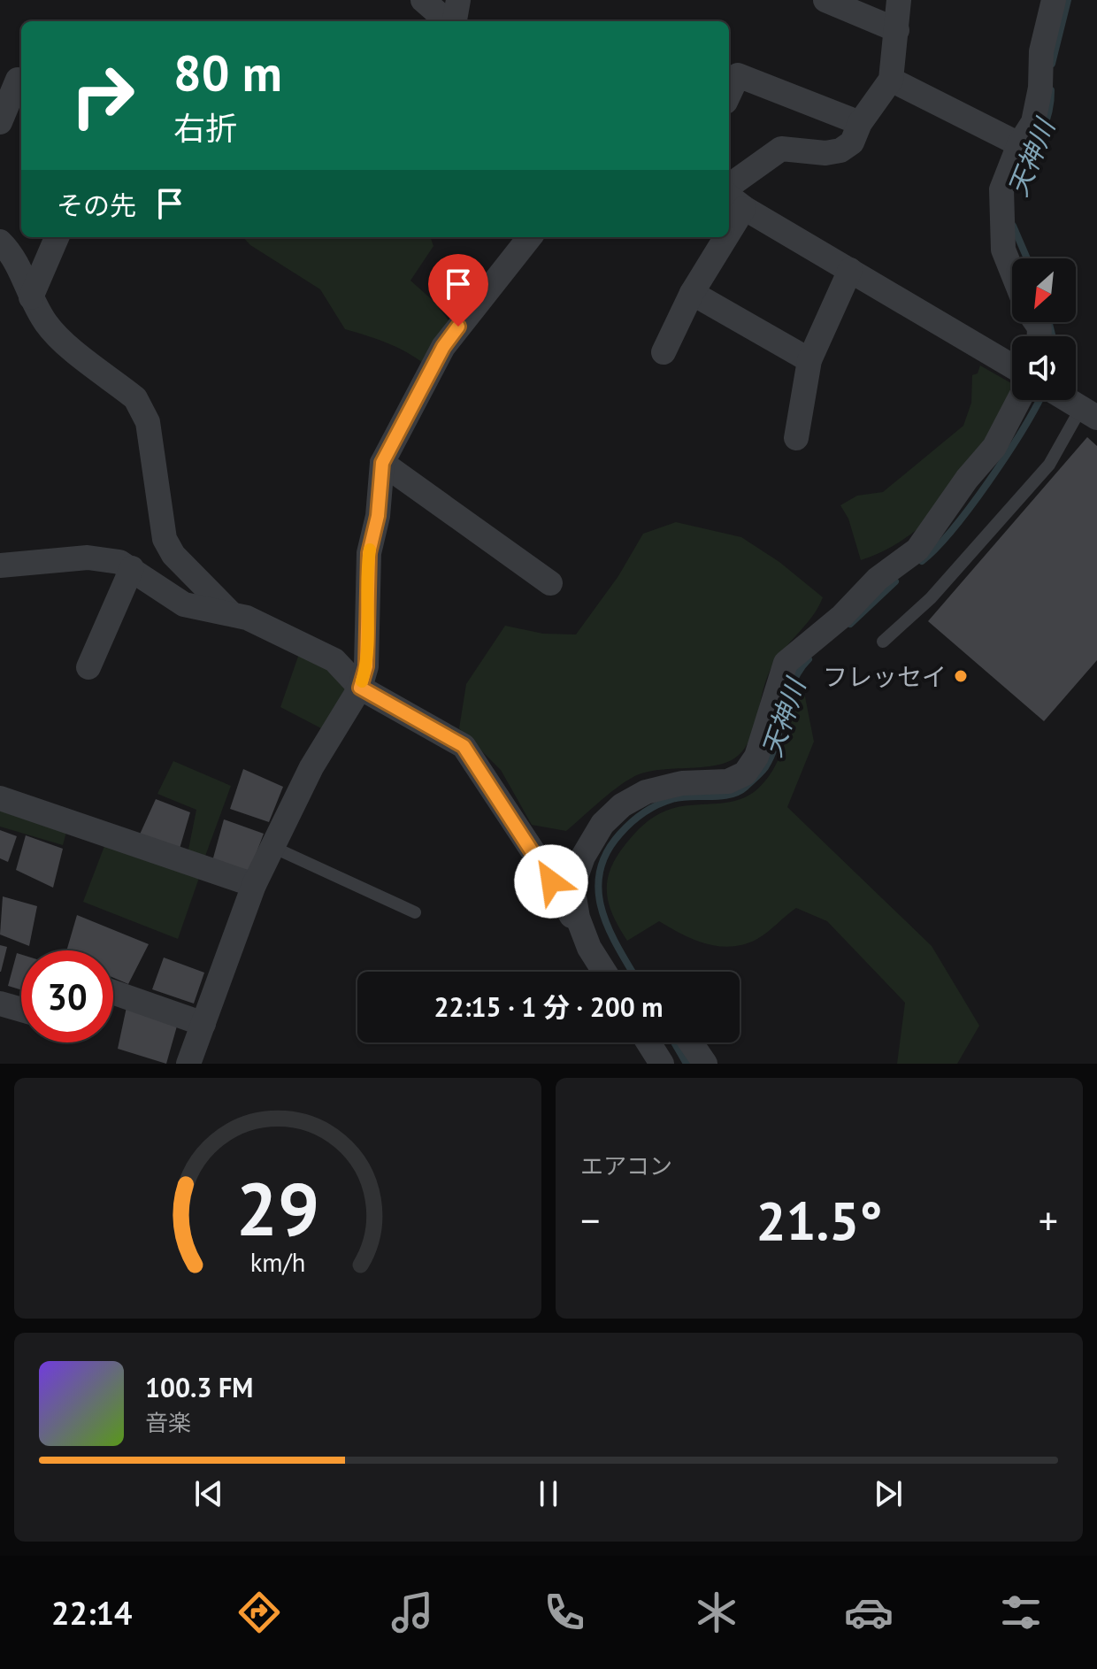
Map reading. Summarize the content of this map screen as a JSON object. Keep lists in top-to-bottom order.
{
  "water": ["天神川"],
  "places": ["フレッセイ"],
  "north": "bottom left",
  "page": {
    "turn": ["80 m", "右折"],
    "then": "その先",
    "limit": "30",
    "trip": "22:15 · 1 分 · 200 m",
    "tile": "エアコン",
    "heat": ["−", "21.5°", "+"],
    "song": ["100.3 FM", "音楽"],
    "tabs": "22:14",
    "gauge": ["29", "km/h"]
  }
}
